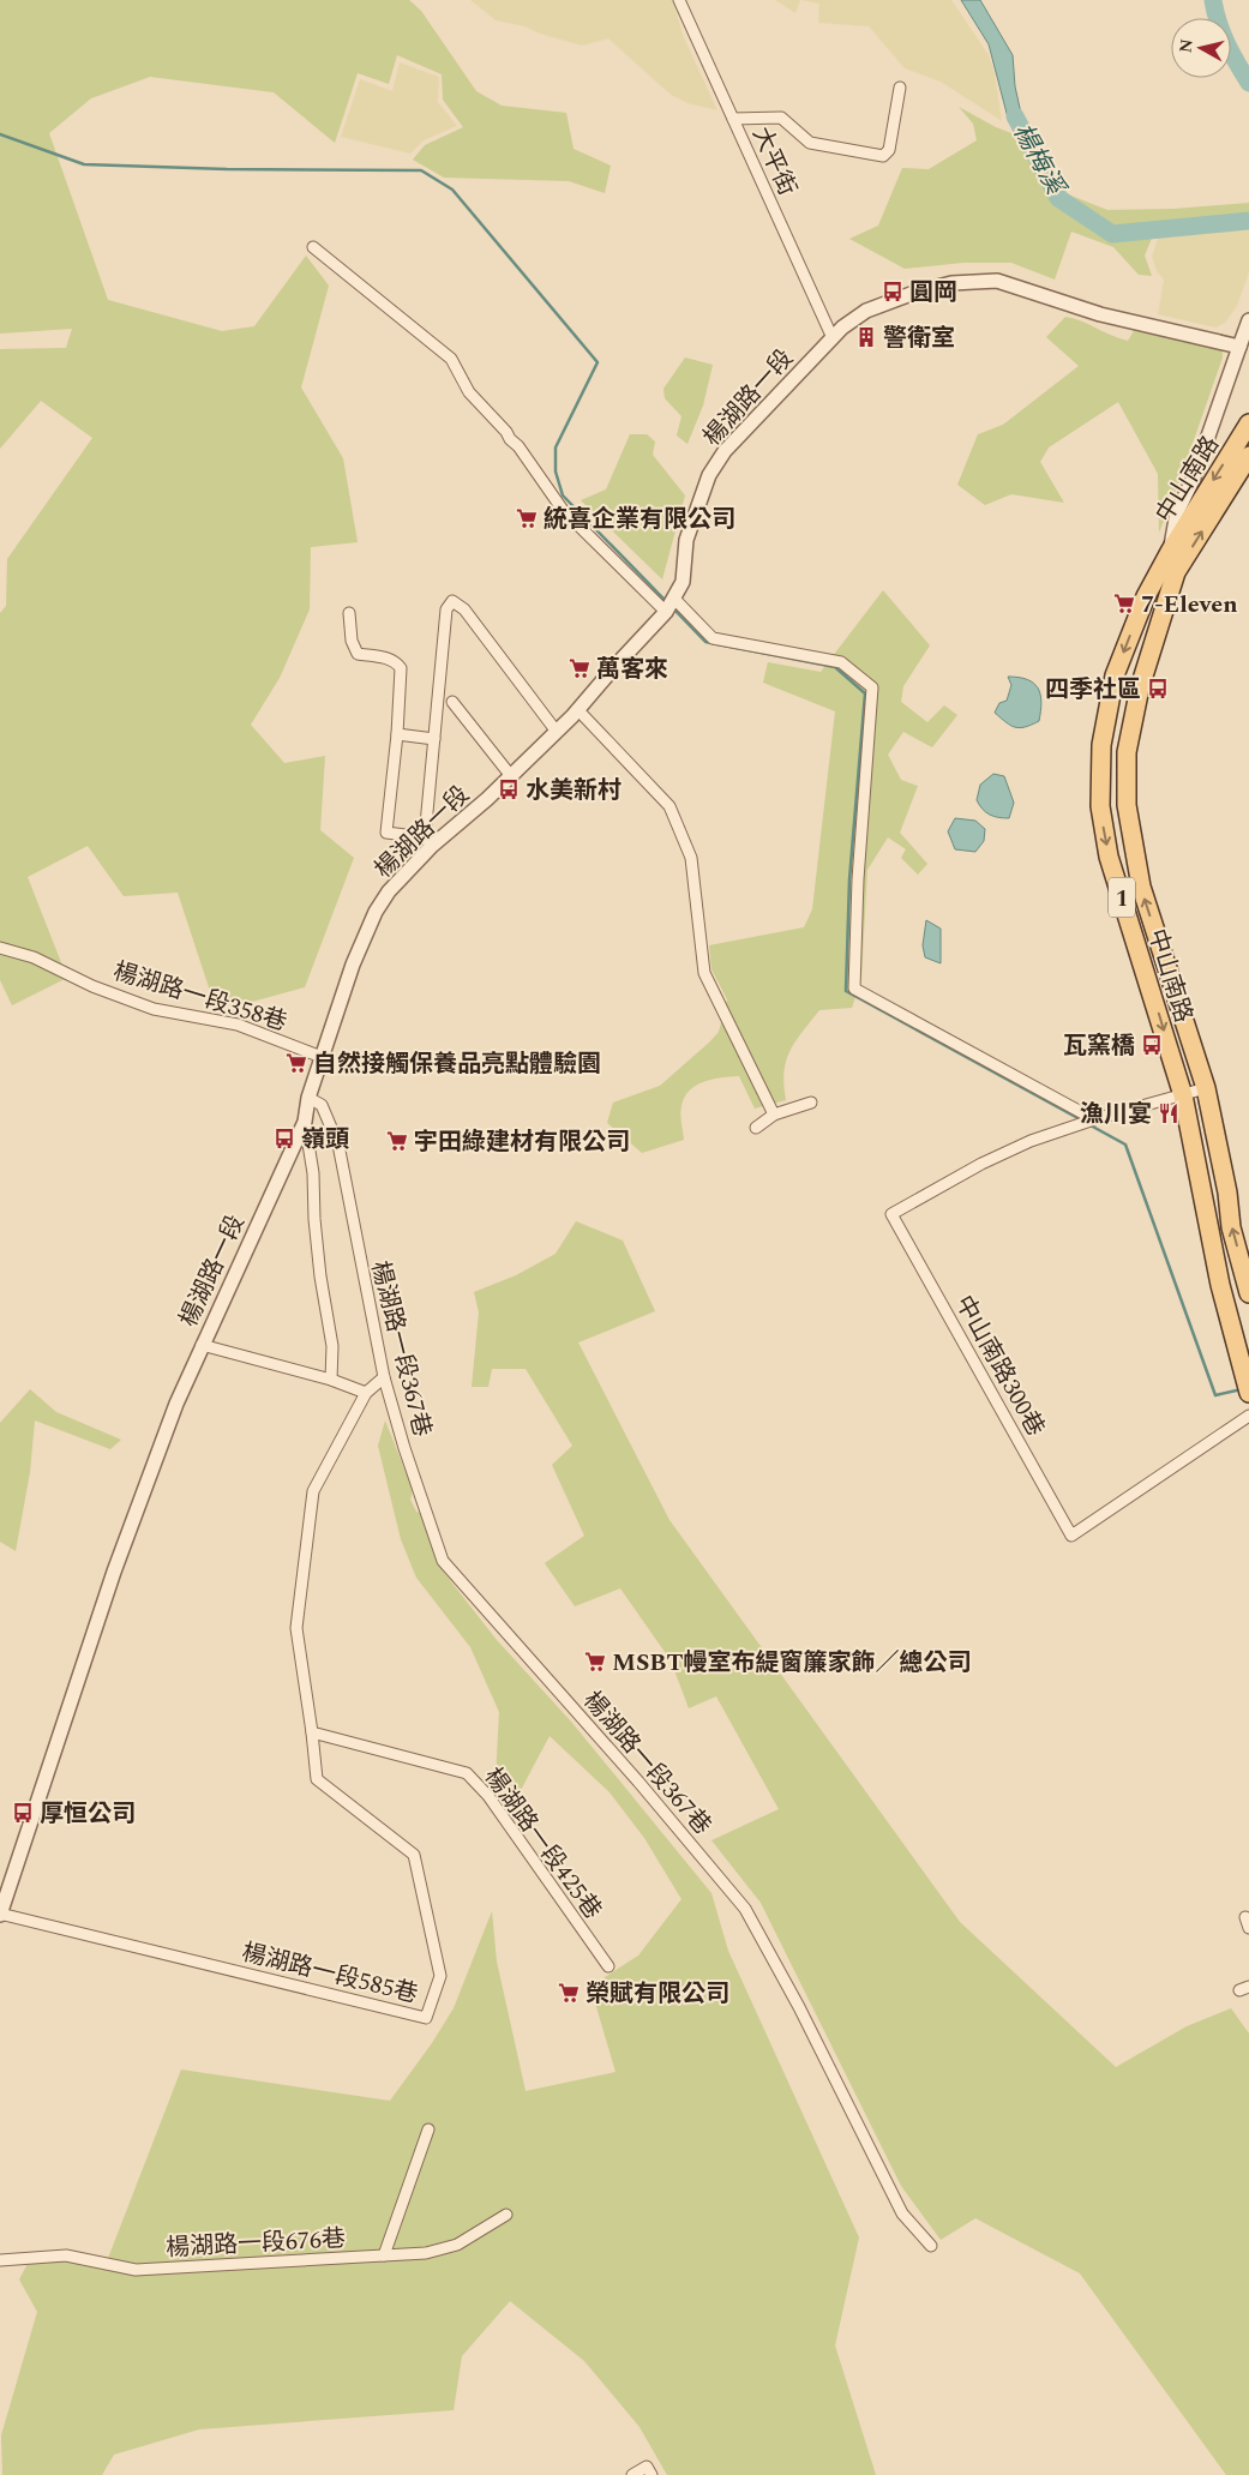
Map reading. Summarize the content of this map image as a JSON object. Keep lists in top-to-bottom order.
{
  "streets": {
    "main road": ["中山南路", "1"],
    "street": [
      "大平街",
      "楊湖路一段",
      "楊湖路一段358巷",
      "楊湖路一段367巷",
      "中山南路300巷",
      "楊湖路一段425巷",
      "楊湖路一段585巷",
      "楊湖路一段676巷"
    ]
  },
  "crossings": [
    ["大平街", "楊湖路一段"],
    ["楊湖路一段", "楊湖路一段358巷"],
    ["楊湖路一段", "楊湖路一段367巷"],
    ["楊湖路一段", "楊湖路一段585巷"],
    ["楊湖路一段425巷", "楊湖路一段585巷"]
  ],
  "water": ["楊梅溪"],
  "places": {
    "bus stop": [
      "圓岡",
      "四季社區",
      "水美新村",
      "瓦窯橋",
      "嶺頭",
      "厚恒公司"
    ],
    "building": ["警衛室"],
    "supermarket": [
      "統喜企業有限公司",
      "7-Eleven",
      "萬客來",
      "自然接觸保養品亮點體驗園",
      "宇田綠建材有限公司",
      "MSBT幔室布緹窗簾家飾／總公司",
      "榮賦有限公司"
    ],
    "restaurant": ["漁川宴"]
  },
  "north": "left"
}
